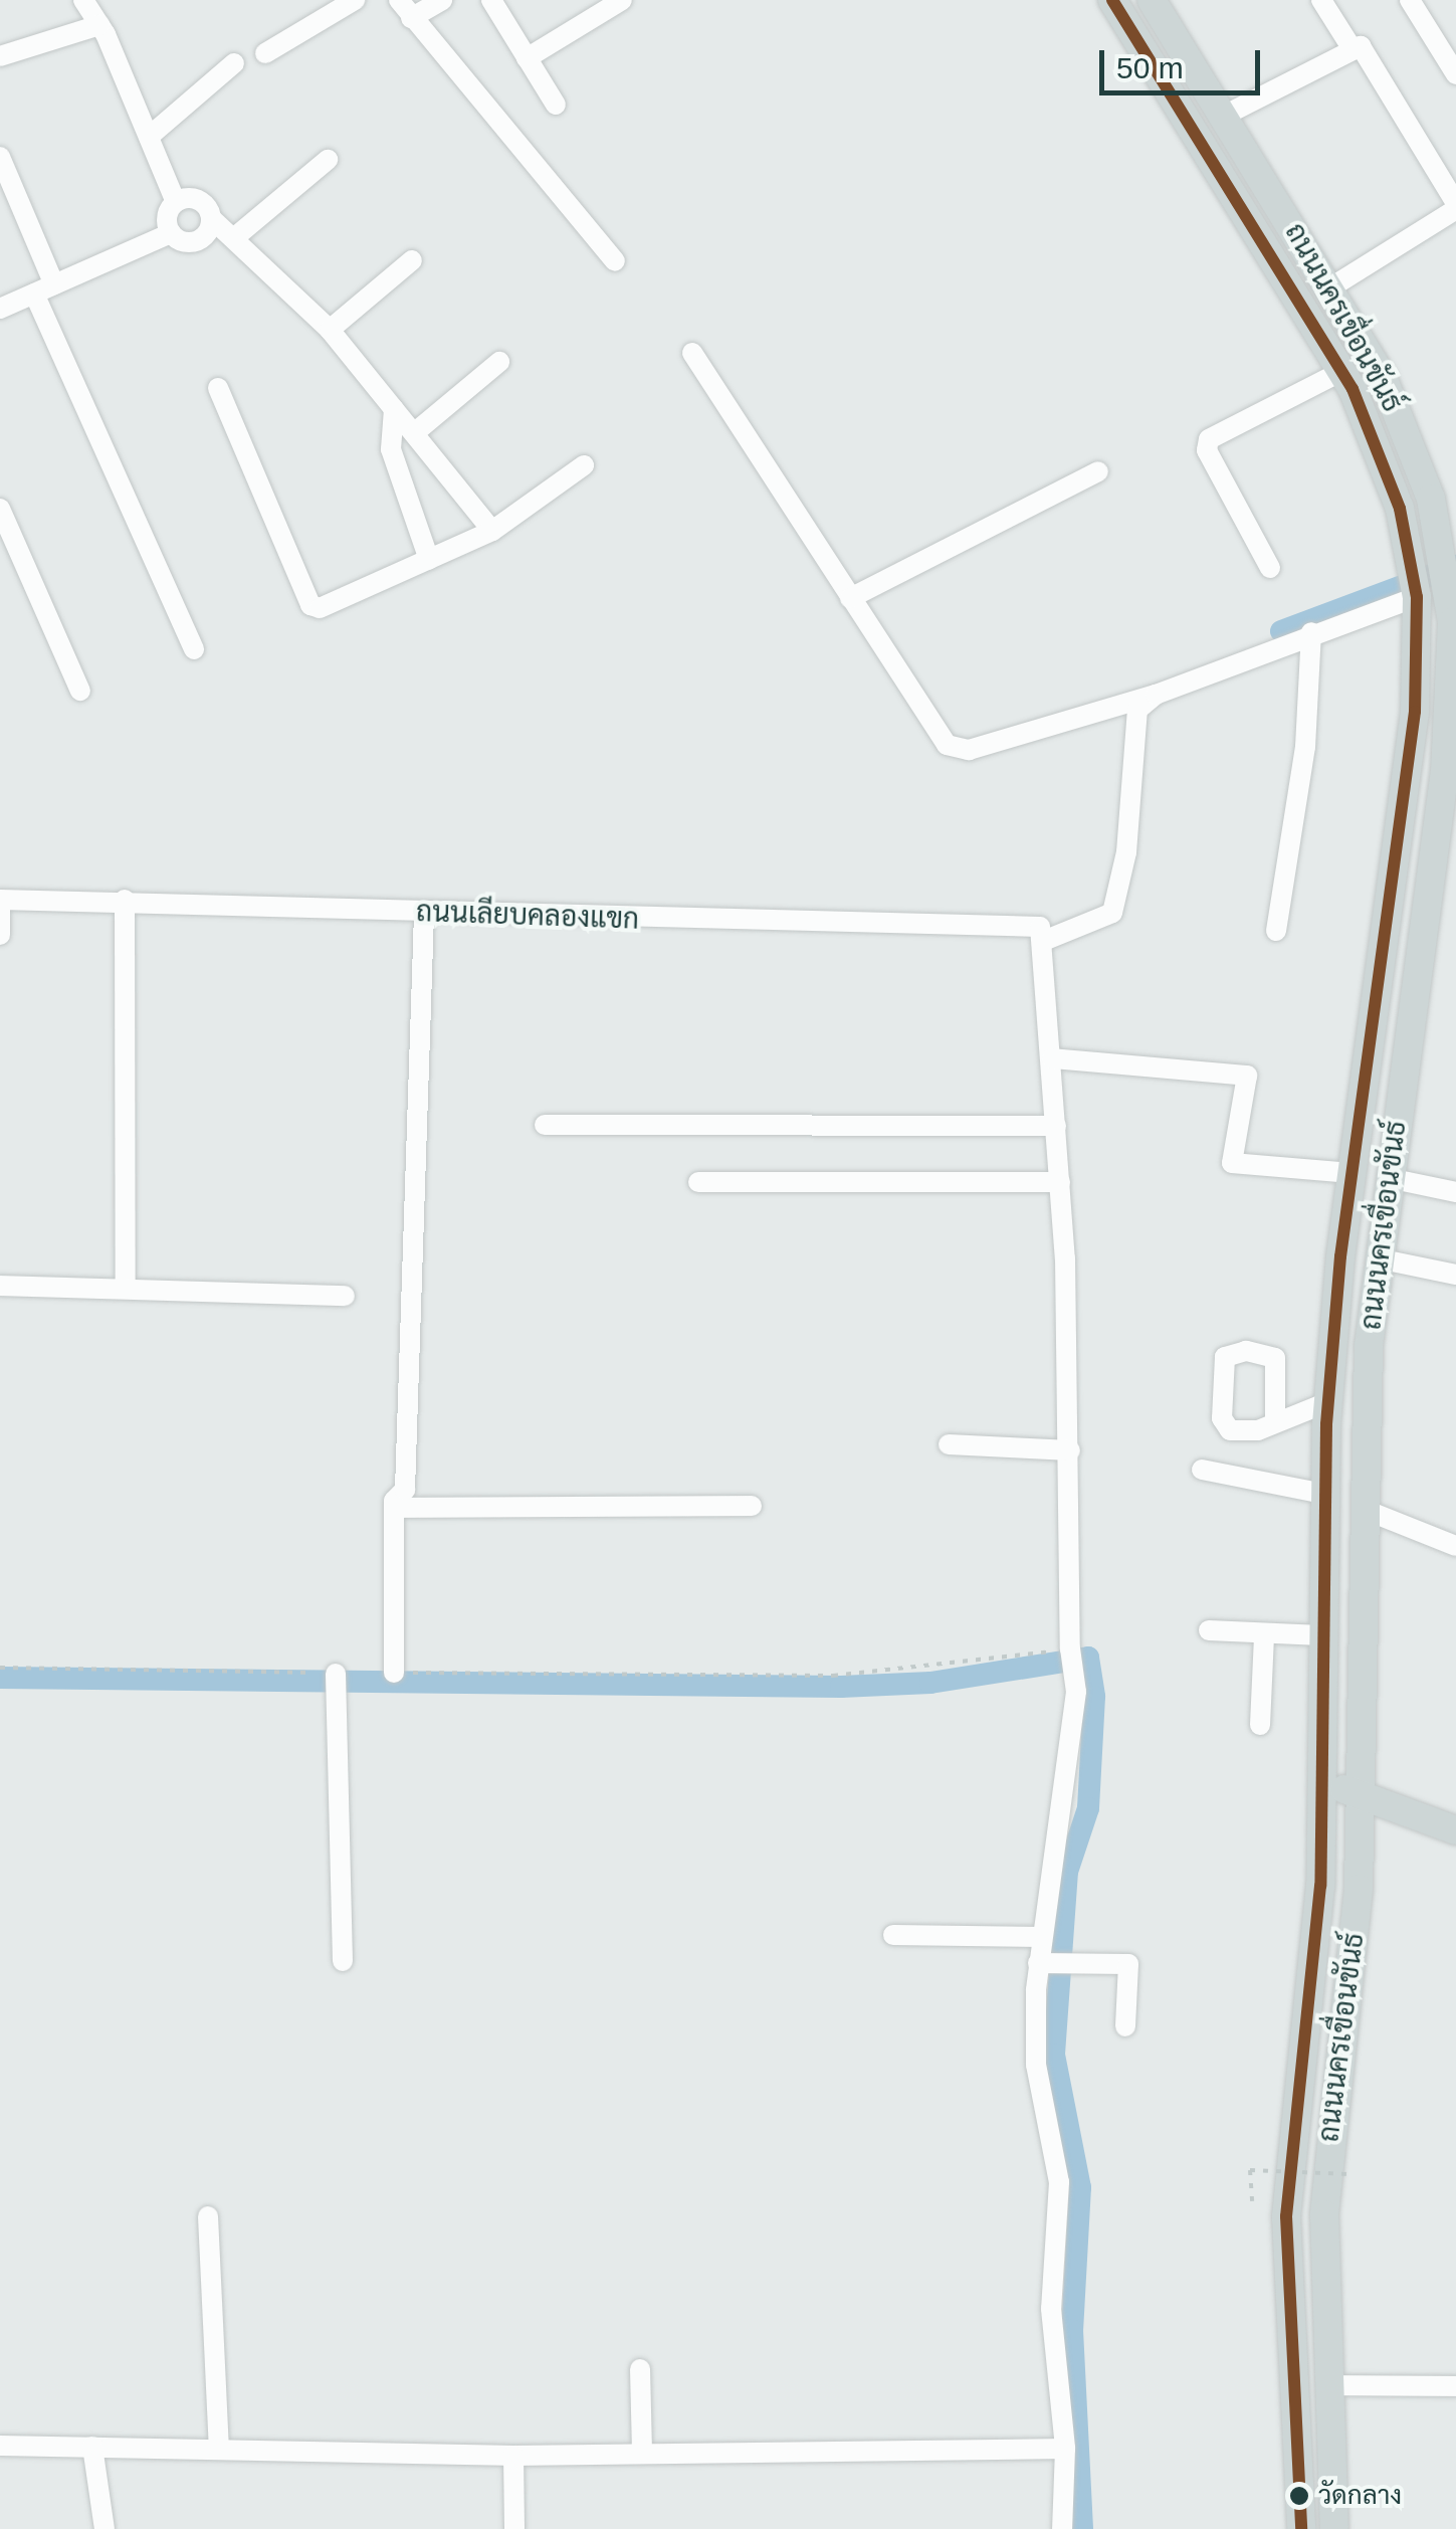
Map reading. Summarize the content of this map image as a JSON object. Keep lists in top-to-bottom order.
{
  "streets": {
    "main road": ["ถนนนครเขื่อนขันธ์"],
    "street": ["ถนนเลียบคลองแขก"]
  },
  "places": ["วัดกลาง"],
  "scale_bar": "50 m"
}
